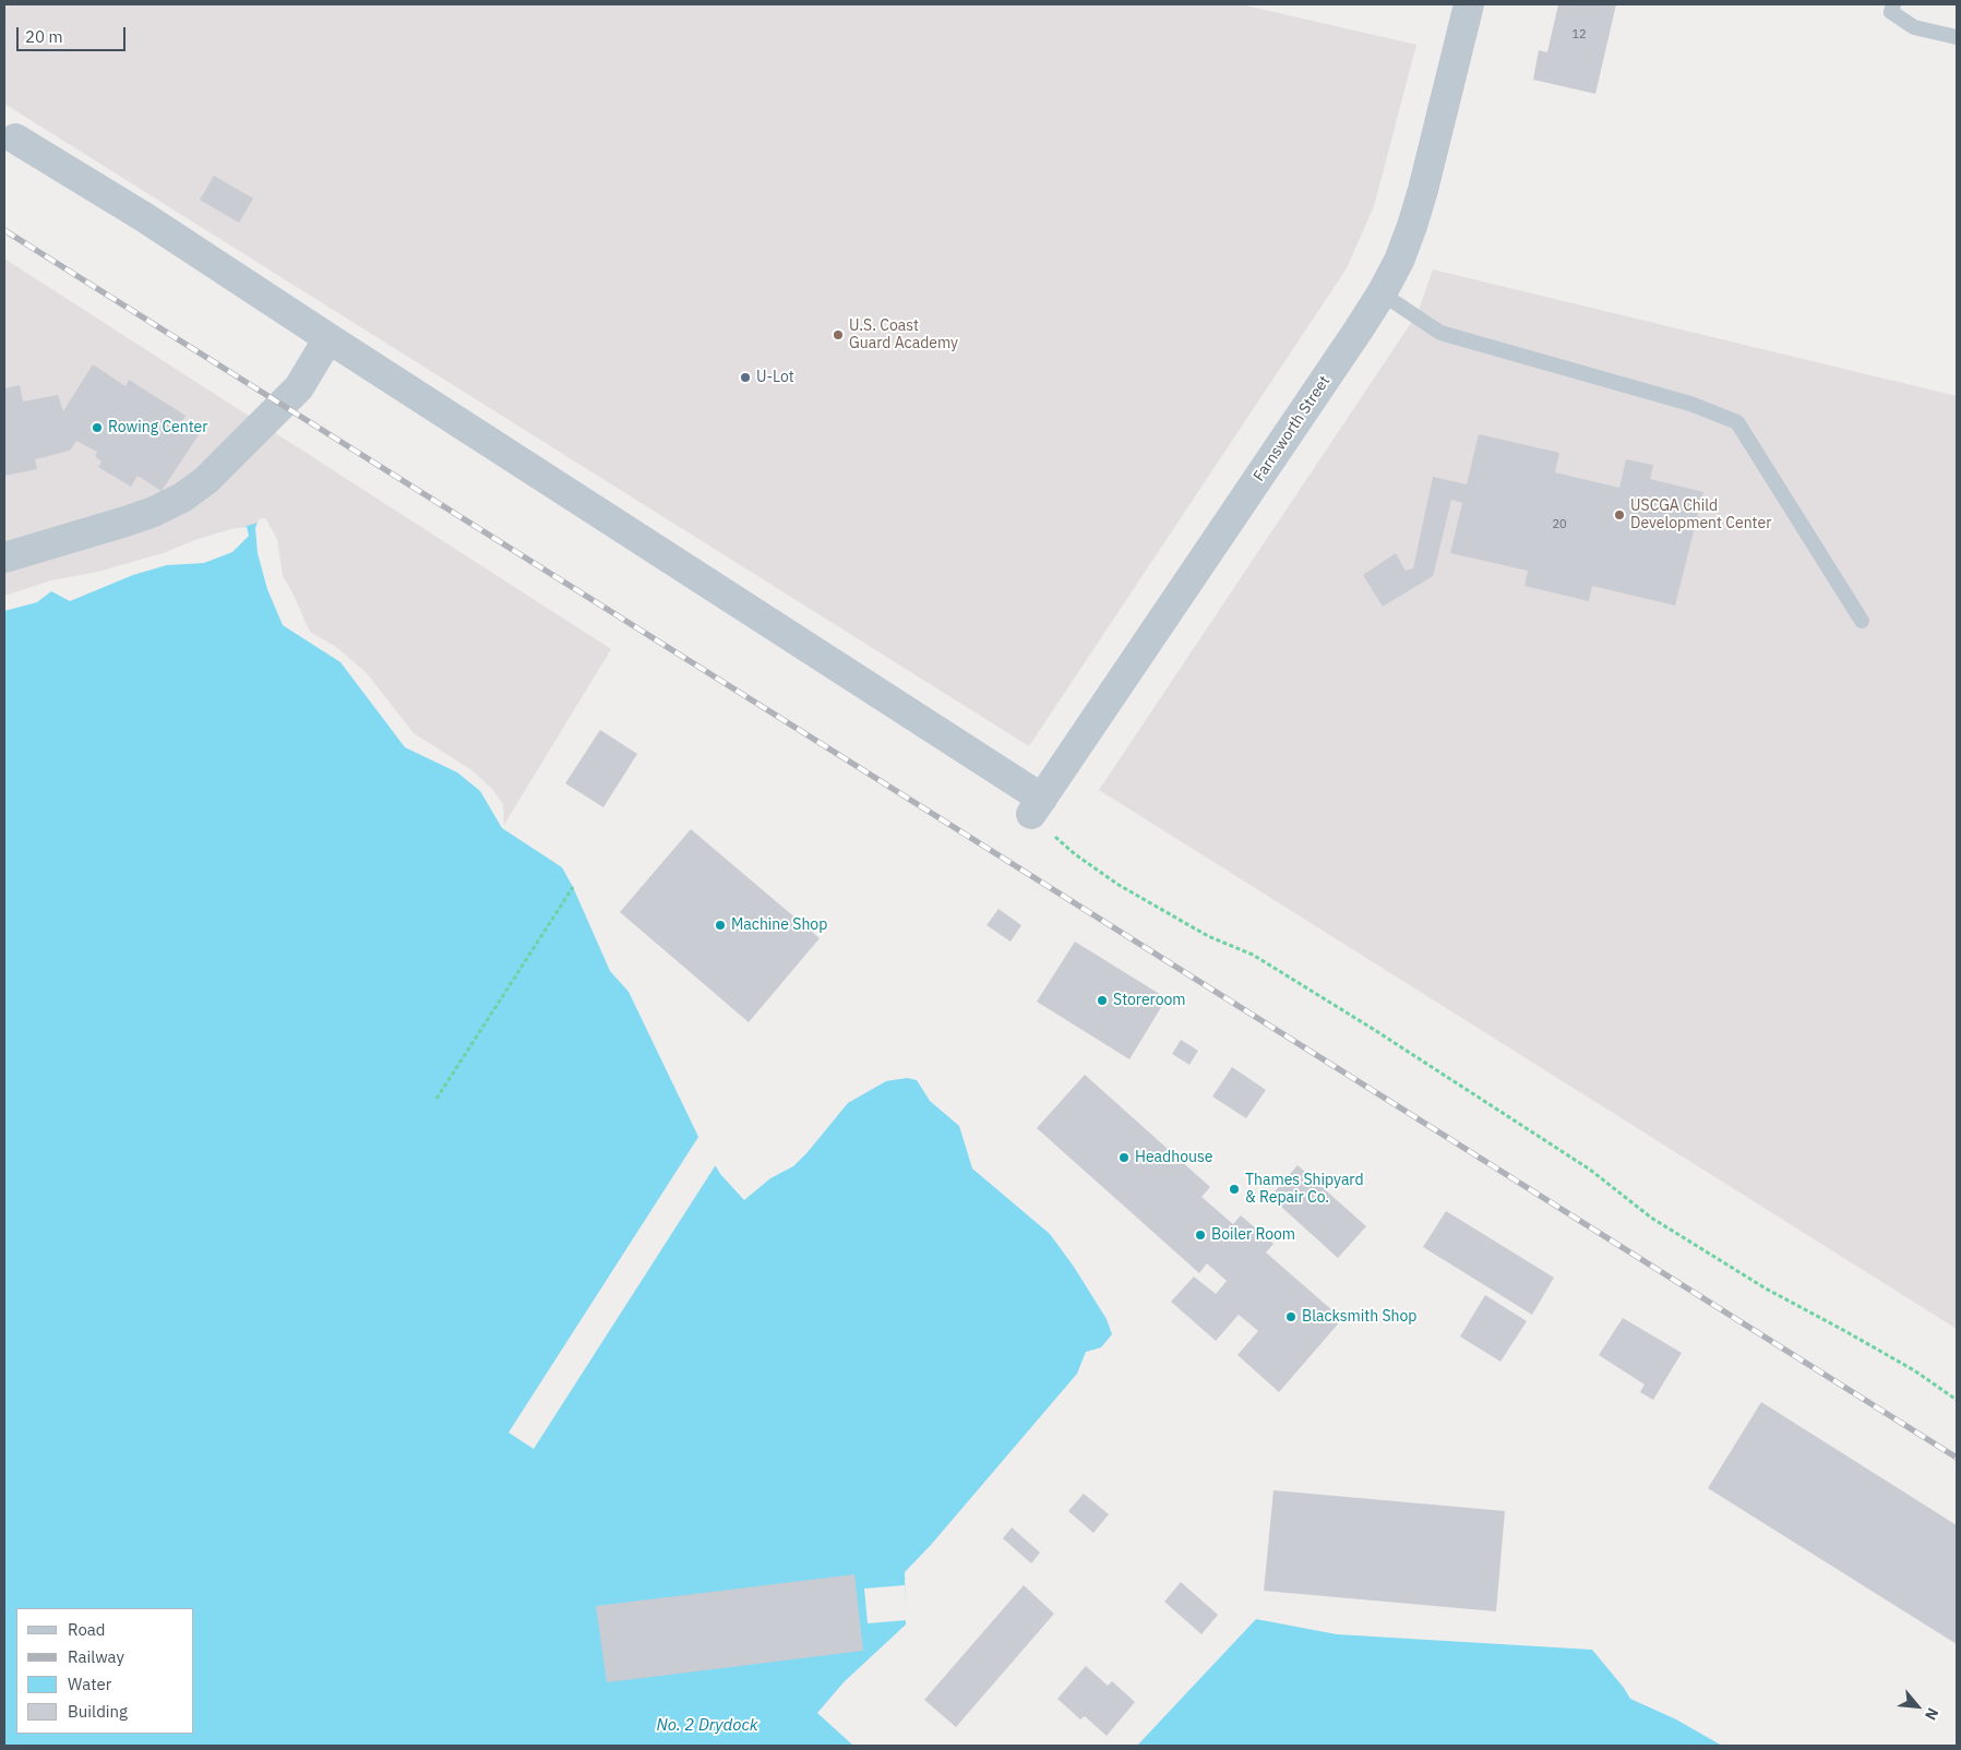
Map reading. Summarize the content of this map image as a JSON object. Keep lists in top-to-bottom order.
{
  "streets": {
    "street": ["Farnsworth Street"]
  },
  "water": ["No. 2 Drydock"],
  "places": [
    "U.S. Coast Guard Academy",
    "U-Lot",
    "Rowing Center",
    "USCGA Child Development Center",
    "Machine Shop",
    "Storeroom",
    "Headhouse",
    "Thames Shipyard & Repair Co.",
    "Boiler Room",
    "Blacksmith Shop"
  ],
  "house_numbers": ["12", "20"],
  "legend": [
    "Road",
    "Railway",
    "Water",
    "Building"
  ],
  "scale_bar": "20 m",
  "north": "bottom right"
}
